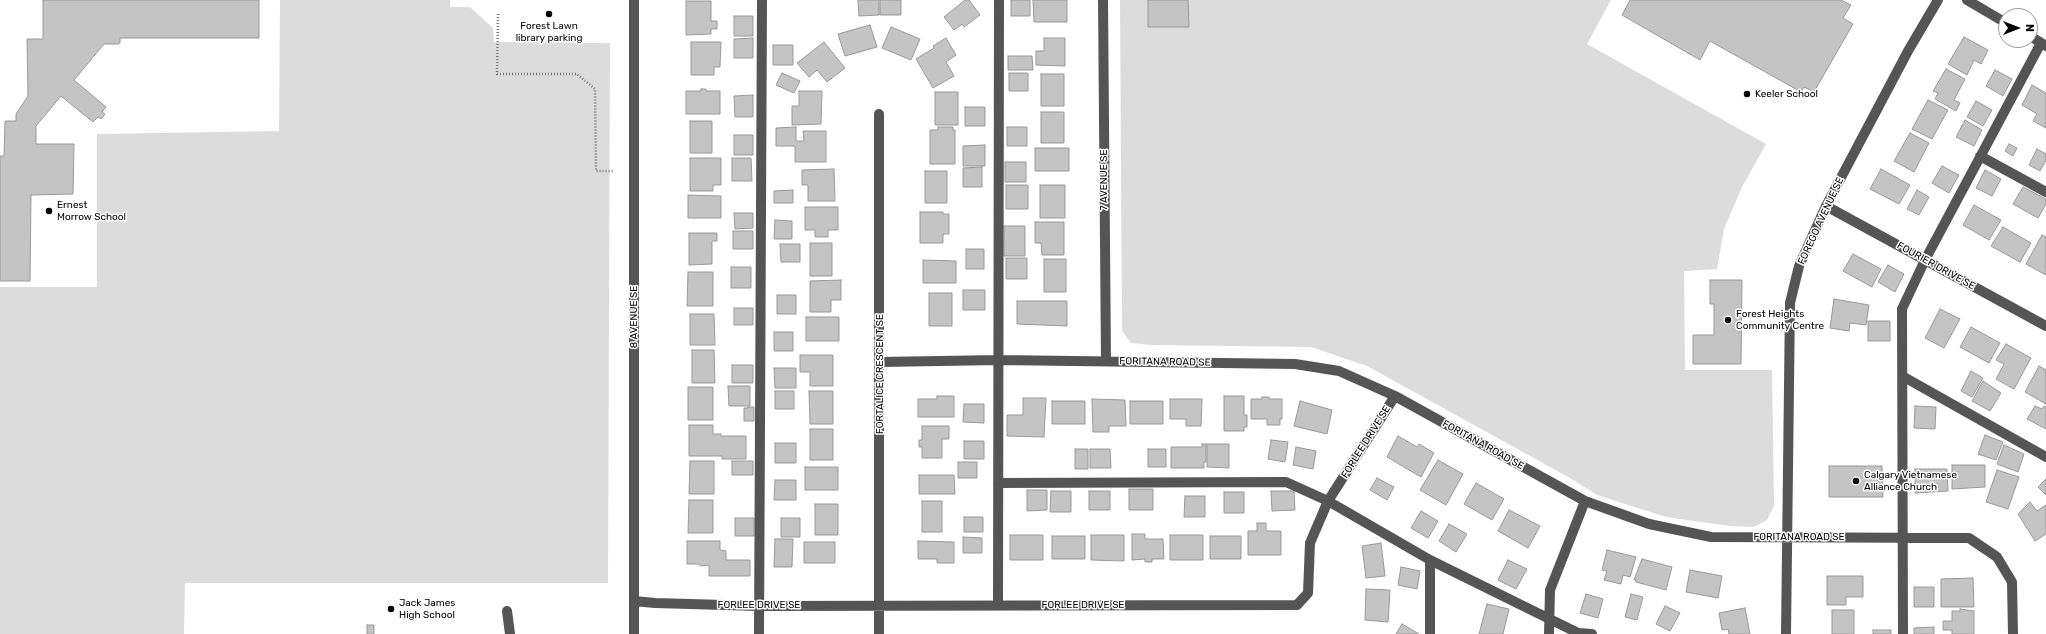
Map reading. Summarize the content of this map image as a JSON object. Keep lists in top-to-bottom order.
{
  "streets": {
    "street": [
      "7 AVENUE SE",
      "FOREGO AVENUE SE",
      "FOURIER DRIVE SE",
      "8 AVENUE SE",
      "FORITANA ROAD SE",
      "FORTALICE CRESCENT SE",
      "FORLEE DRIVE SE"
    ]
  },
  "crossings": [
    ["7 AVENUE SE", "FORITANA ROAD SE"],
    ["FOREGO AVENUE SE", "FOURIER DRIVE SE"],
    ["FOREGO AVENUE SE", "FORITANA ROAD SE"],
    ["8 AVENUE SE", "FORLEE DRIVE SE"],
    ["FORITANA ROAD SE", "FORTALICE CRESCENT SE"],
    ["FORITANA ROAD SE", "FORLEE DRIVE SE"],
    ["FORTALICE CRESCENT SE", "FORLEE DRIVE SE"]
  ],
  "places": [
    "Forest Lawn library parking",
    "Keeler School",
    "Ernest Morrow School",
    "Forest Heights Community Centre",
    "Calgary Vietnamese Alliance Church",
    "Jack James High School"
  ],
  "north": "right"
}
